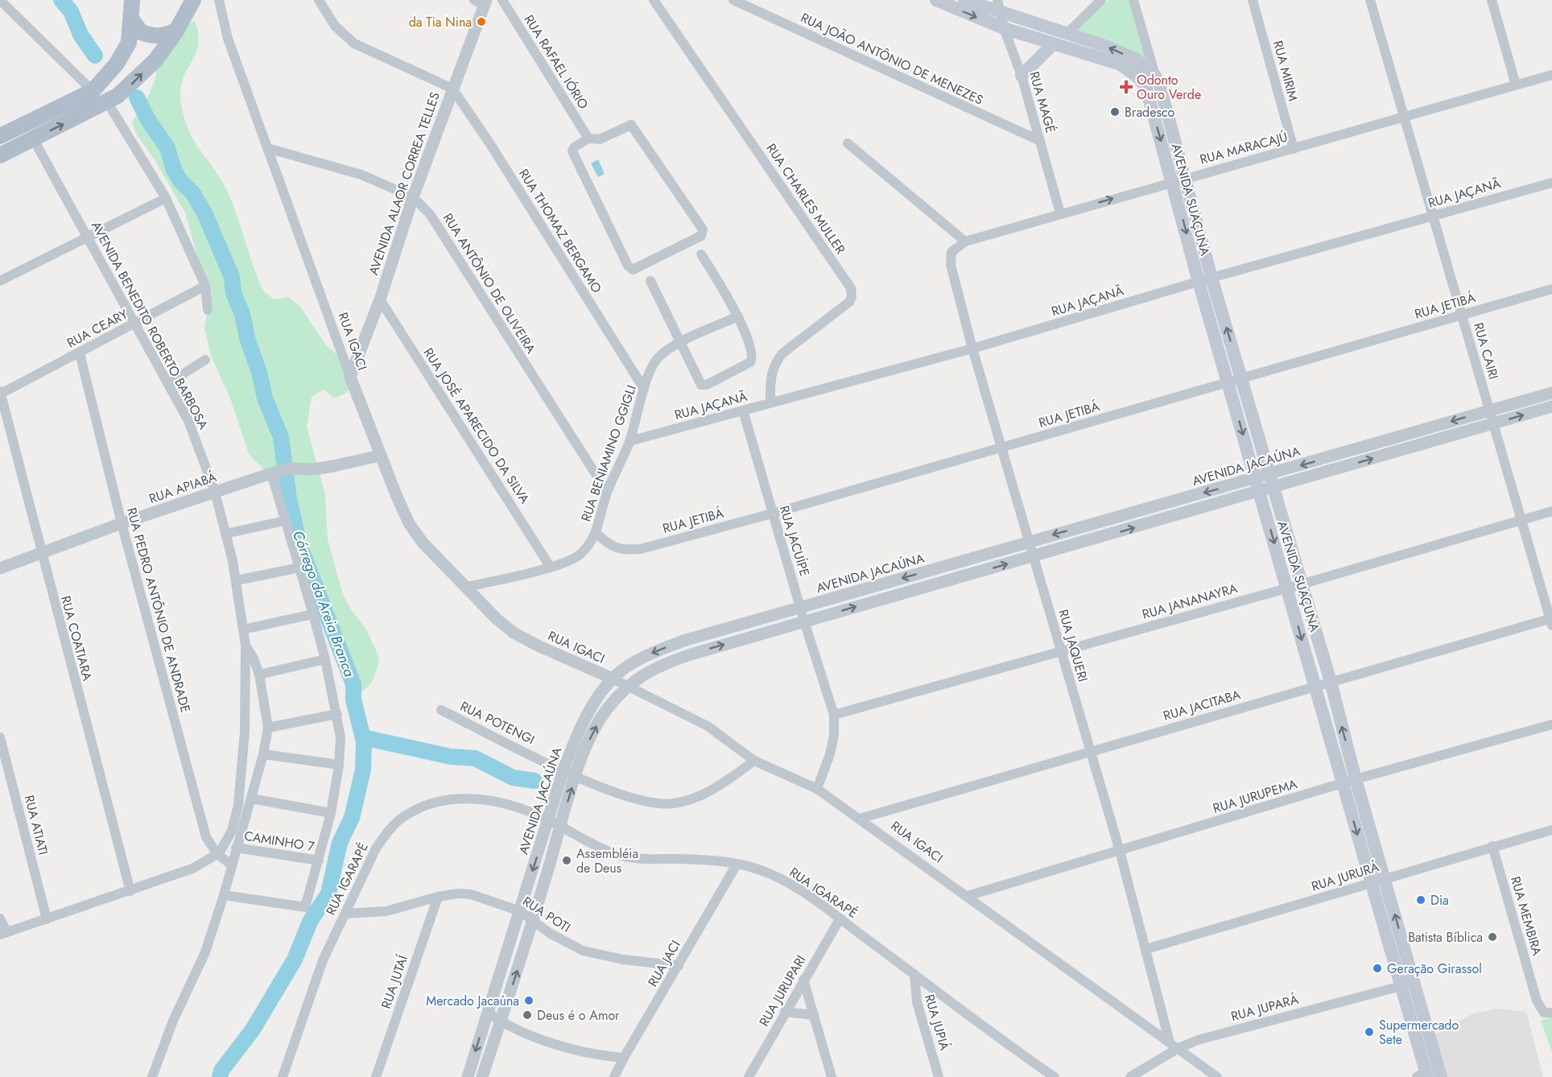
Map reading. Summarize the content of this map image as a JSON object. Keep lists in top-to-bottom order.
{
  "streets": {
    "main road": ["AVENIDA SUAÇUNA"],
    "street": [
      "RUA JOÃO ANTÔNIO DE MENEZES",
      "RUA RAFAEL IÓRIO",
      "RUA MIRIM",
      "RUA MAGÉ",
      "RUA MARACAJÚ",
      "AVENIDA ALAOR CORREA TELLES",
      "RUA JAÇANÃ",
      "RUA CHARLES MULLER",
      "RUA THOMAZ BERGAMO",
      "RUA ANTÔNIO DE OLIVEIRA",
      "RUA JETIBÁ",
      "AVENIDA BENEDITO ROBERTO BARBOSA",
      "RUA CEARY",
      "RUA IGACI",
      "RUA CAIRI",
      "RUA JOSÉ APARECIDO DA SILVA",
      "RUA BENIAMINO GGIGLI",
      "AVENIDA JACAÚNA",
      "RUA APIABÁ",
      "RUA JACUÍPE",
      "RUA JANANAYRA",
      "RUA PEDRO ANTÔNIO DE ANDRADE",
      "RUA COATIARA",
      "RUA JAQUERI",
      "RUA JACITABA",
      "RUA POTENGI",
      "RUA JURUPEMA",
      "RUA ATIATI",
      "CAMINHO 7",
      "RUA JURURÁ",
      "RUA IGARAPÉ",
      "RUA POTI",
      "RUA MEMBIRA",
      "RUA JACI",
      "RUA JUTAÍ",
      "RUA JURUPARI",
      "RUA JUPARÁ",
      "RUA JUPIÁ"
    ]
  },
  "crossings": [
    ["RUA JOÃO ANTÔNIO DE MENEZES", "RUA MAGÉ"],
    ["RUA MIRIM", "RUA MARACAJÚ"],
    ["RUA MAGÉ", "RUA MARACAJÚ"],
    ["RUA MARACAJÚ", "AVENIDA SUAÇUNA"],
    ["RUA MARACAJÚ", "RUA CAIRI"],
    ["RUA MARACAJÚ", "RUA JAQUERI"],
    ["AVENIDA ALAOR CORREA TELLES", "RUA THOMAZ BERGAMO"],
    ["AVENIDA ALAOR CORREA TELLES", "RUA ANTÔNIO DE OLIVEIRA"],
    ["AVENIDA ALAOR CORREA TELLES", "RUA IGACI"],
    ["AVENIDA ALAOR CORREA TELLES", "RUA JOSÉ APARECIDO DA SILVA"],
    ["RUA JAÇANÃ", "RUA CHARLES MULLER"],
    ["RUA JAÇANÃ", "AVENIDA SUAÇUNA"],
    ["RUA JAÇANÃ", "RUA CAIRI"],
    ["RUA JAÇANÃ", "RUA BENIAMINO GGIGLI"],
    ["RUA JAÇANÃ", "RUA JACUÍPE"],
    ["RUA JAÇANÃ", "RUA JAQUERI"],
    ["AVENIDA SUAÇUNA", "RUA JETIBÁ"],
    ["AVENIDA SUAÇUNA", "AVENIDA JACAÚNA"],
    ["AVENIDA SUAÇUNA", "RUA JANANAYRA"],
    ["AVENIDA SUAÇUNA", "RUA JACITABA"],
    ["AVENIDA SUAÇUNA", "RUA JURUPEMA"],
    ["AVENIDA SUAÇUNA", "RUA JURURÁ"],
    ["AVENIDA SUAÇUNA", "RUA JUPARÁ"],
    ["RUA THOMAZ BERGAMO", "RUA BENIAMINO GGIGLI"],
    ["RUA ANTÔNIO DE OLIVEIRA", "RUA IGACI"],
    ["RUA ANTÔNIO DE OLIVEIRA", "RUA BENIAMINO GGIGLI"],
    ["RUA JETIBÁ", "RUA CAIRI"],
    ["RUA JETIBÁ", "RUA BENIAMINO GGIGLI"],
    ["RUA JETIBÁ", "RUA JACUÍPE"],
    ["RUA JETIBÁ", "RUA JAQUERI"],
    ["AVENIDA BENEDITO ROBERTO BARBOSA", "RUA CEARY"],
    ["AVENIDA BENEDITO ROBERTO BARBOSA", "RUA APIABÁ"],
    ["AVENIDA BENEDITO ROBERTO BARBOSA", "RUA PEDRO ANTÔNIO DE ANDRADE"],
    ["AVENIDA BENEDITO ROBERTO BARBOSA", "RUA COATIARA"],
    ["AVENIDA BENEDITO ROBERTO BARBOSA", "RUA ATIATI"],
    ["AVENIDA BENEDITO ROBERTO BARBOSA", "CAMINHO 7"],
    ["RUA CEARY", "RUA PEDRO ANTÔNIO DE ANDRADE"],
    ["RUA CEARY", "RUA COATIARA"],
    ["RUA IGACI", "RUA BENIAMINO GGIGLI"],
    ["RUA IGACI", "AVENIDA JACAÚNA"],
    ["RUA IGACI", "RUA APIABÁ"],
    ["RUA IGACI", "RUA JACUÍPE"],
    ["RUA IGACI", "RUA JAQUERI"],
    ["RUA IGACI", "RUA JACITABA"],
    ["RUA IGACI", "RUA POTENGI"],
    ["RUA IGACI", "RUA JURUPEMA"],
    ["RUA IGACI", "RUA JUPARÁ"],
    ["RUA CAIRI", "AVENIDA JACAÚNA"],
    ["RUA CAIRI", "RUA JANANAYRA"],
    ["RUA CAIRI", "RUA JACITABA"],
    ["RUA JOSÉ APARECIDO DA SILVA", "RUA BENIAMINO GGIGLI"],
    ["AVENIDA JACAÚNA", "RUA JACUÍPE"],
    ["AVENIDA JACAÚNA", "RUA JAQUERI"],
    ["AVENIDA JACAÚNA", "RUA POTENGI"],
    ["AVENIDA JACAÚNA", "RUA IGARAPÉ"],
    ["AVENIDA JACAÚNA", "RUA POTI"],
    ["RUA APIABÁ", "RUA PEDRO ANTÔNIO DE ANDRADE"],
    ["RUA APIABÁ", "RUA COATIARA"],
    ["RUA JACUÍPE", "RUA JANANAYRA"],
    ["RUA JANANAYRA", "RUA JAQUERI"],
    ["RUA JAQUERI", "RUA JACITABA"],
    ["RUA JAQUERI", "RUA JURUPEMA"],
    ["RUA JAQUERI", "RUA JURURÁ"],
    ["RUA JAQUERI", "RUA JUPARÁ"],
    ["RUA JURURÁ", "RUA MEMBIRA"],
    ["RUA IGARAPÉ", "RUA POTI"],
    ["RUA IGARAPÉ", "RUA JACI"],
    ["RUA IGARAPÉ", "RUA JURUPARI"],
    ["RUA IGARAPÉ", "RUA JUPIÁ"],
    ["RUA POTI", "RUA JACI"],
    ["RUA POTI", "RUA JUTAÍ"]
  ],
  "water": ["Córrego da Areia Branca"],
  "places": {
    "other": [
      "da Tia Nina",
      "Bradesco",
      "Assembléia de Deus",
      "Dia",
      "Batista Bíblica",
      "Geração Girassol",
      "Mercado Jacaúna",
      "Deus é o Amor",
      "Supermercado Sete"
    ],
    "health": ["Odonto Ouro Verde"]
  }
}
